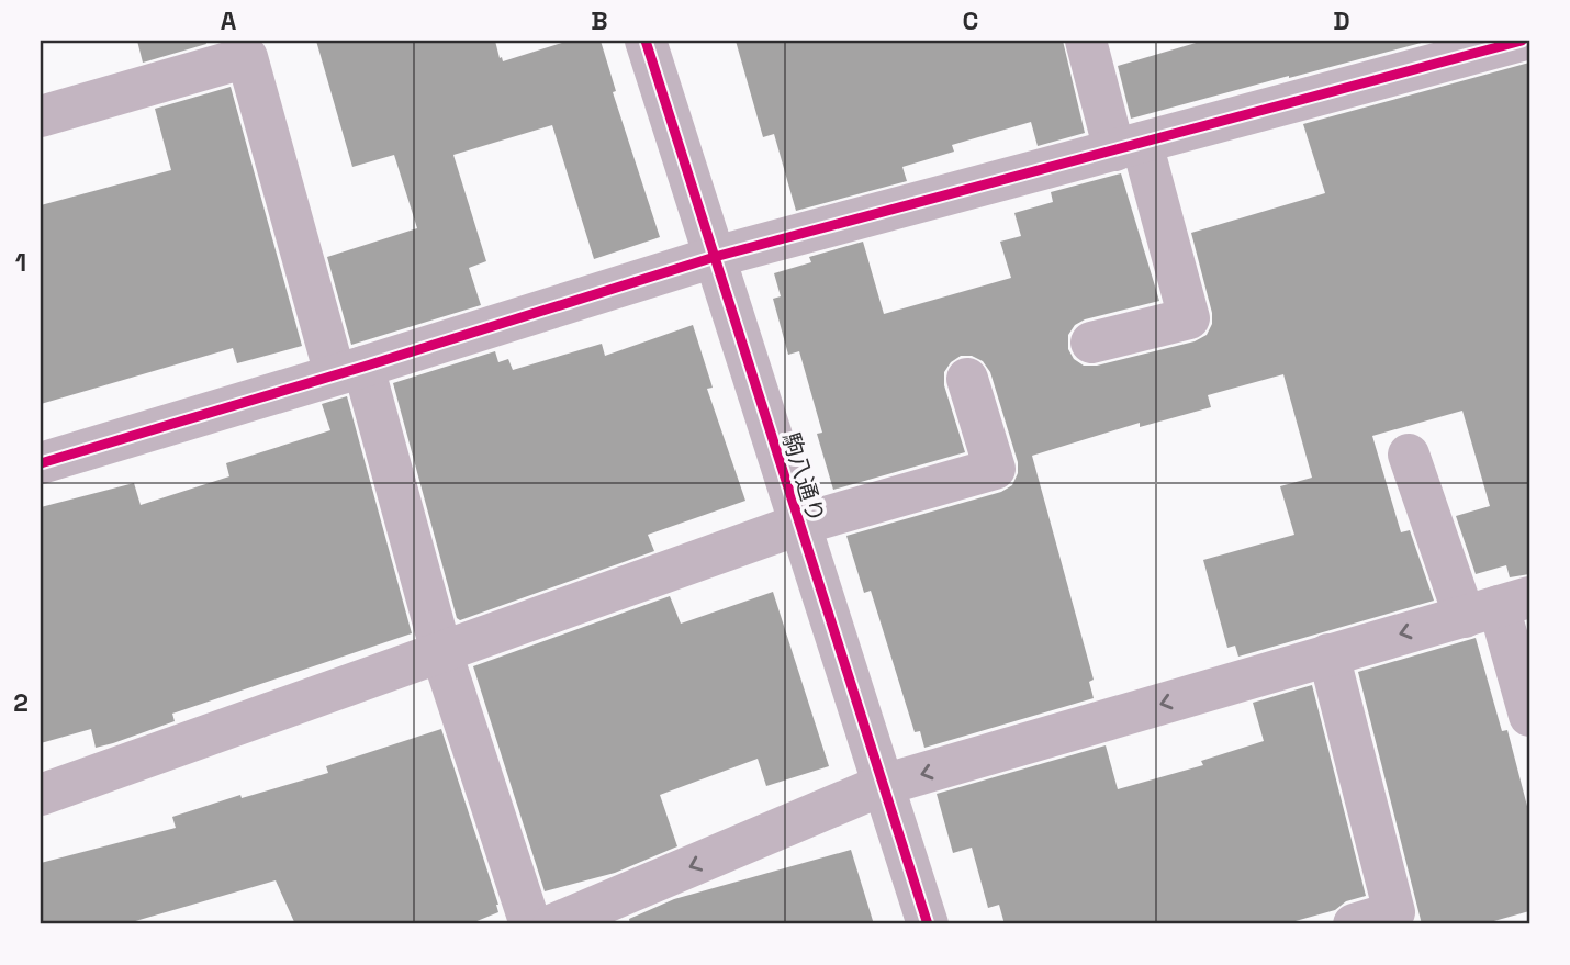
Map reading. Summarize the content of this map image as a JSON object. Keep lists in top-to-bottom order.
{
  "streets": {
    "street": ["駒八通り"]
  },
  "grid": {
    "columns": [
      "A",
      "B",
      "C",
      "D"
    ],
    "rows": ["1", "2"]
  }
}
